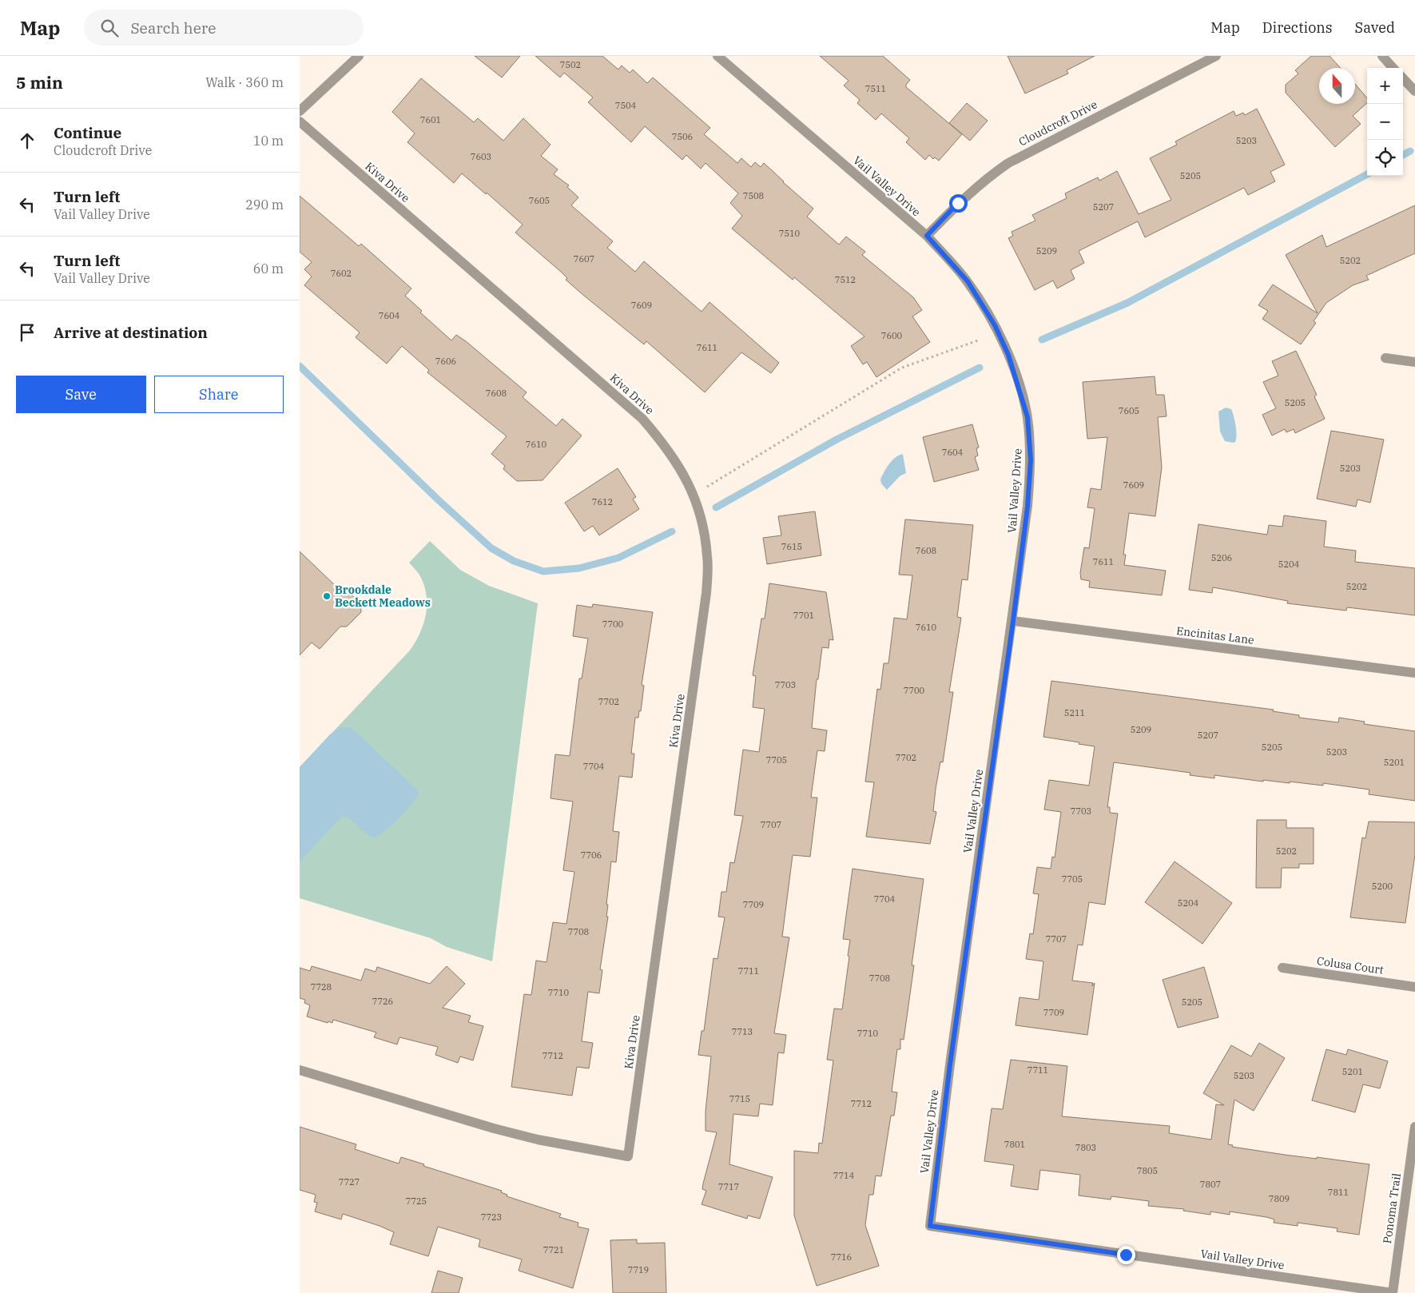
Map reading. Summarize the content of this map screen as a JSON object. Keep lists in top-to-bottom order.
{
  "streets": {
    "street": [
      "Cloudcroft Drive",
      "Kiva Drive",
      "Vail Valley Drive",
      "Encinitas Lane",
      "Colusa Court",
      "Ponoma Trail"
    ]
  },
  "crossings": [
    ["Cloudcroft Drive", "Vail Valley Drive"],
    ["Vail Valley Drive", "Encinitas Lane"],
    ["Vail Valley Drive", "Ponoma Trail"]
  ],
  "places": ["Brookdale Beckett Meadows"],
  "house_numbers": [
    "7502",
    "7511",
    "7504",
    "7601",
    "7506",
    "5203",
    "7603",
    "5205",
    "7508",
    "7605",
    "5207",
    "7510",
    "5209",
    "7607",
    "5202",
    "7602",
    "7512",
    "7609",
    "7604",
    "7600",
    "7611",
    "7606",
    "7608",
    "5205",
    "7605",
    "7610",
    "7604",
    "5203",
    "7609",
    "7612",
    "7615",
    "7608",
    "5206",
    "7611",
    "5204",
    "5202",
    "7701",
    "7700",
    "7610",
    "7703",
    "7700",
    "7702",
    "5211",
    "5209",
    "5207",
    "5205",
    "5203",
    "7702",
    "7705",
    "5201",
    "7704",
    "7703",
    "7707",
    "5202",
    "7706",
    "7705",
    "5200",
    "7704",
    "5204",
    "7709",
    "7708",
    "7707",
    "7711",
    "7708",
    "7728",
    "7710",
    "7726",
    "5205",
    "7709",
    "7713",
    "7710",
    "7712",
    "7711",
    "5201",
    "5203",
    "7715",
    "7712",
    "7801",
    "7803",
    "7805",
    "7714",
    "7727",
    "7807",
    "7717",
    "7811",
    "7809",
    "7725",
    "7723",
    "7721",
    "7716",
    "7719"
  ],
  "north": "top",
  "page": {
    "header": "Map",
    "search": "Search here",
    "nav": ["Map", "Directions", "Saved"],
    "heading": ["5 min", "Walk · 360 m"],
    "map_buttons": ["+", "−"],
    "list": [
      ["Continue", "Cloudcroft Drive", "10 m"],
      ["Turn left", "Vail Valley Drive", "290 m"],
      ["Turn left", "Vail Valley Drive", "60 m"],
      "Arrive at destination"
    ],
    "buttons": ["Save", "Share"]
  }
}
